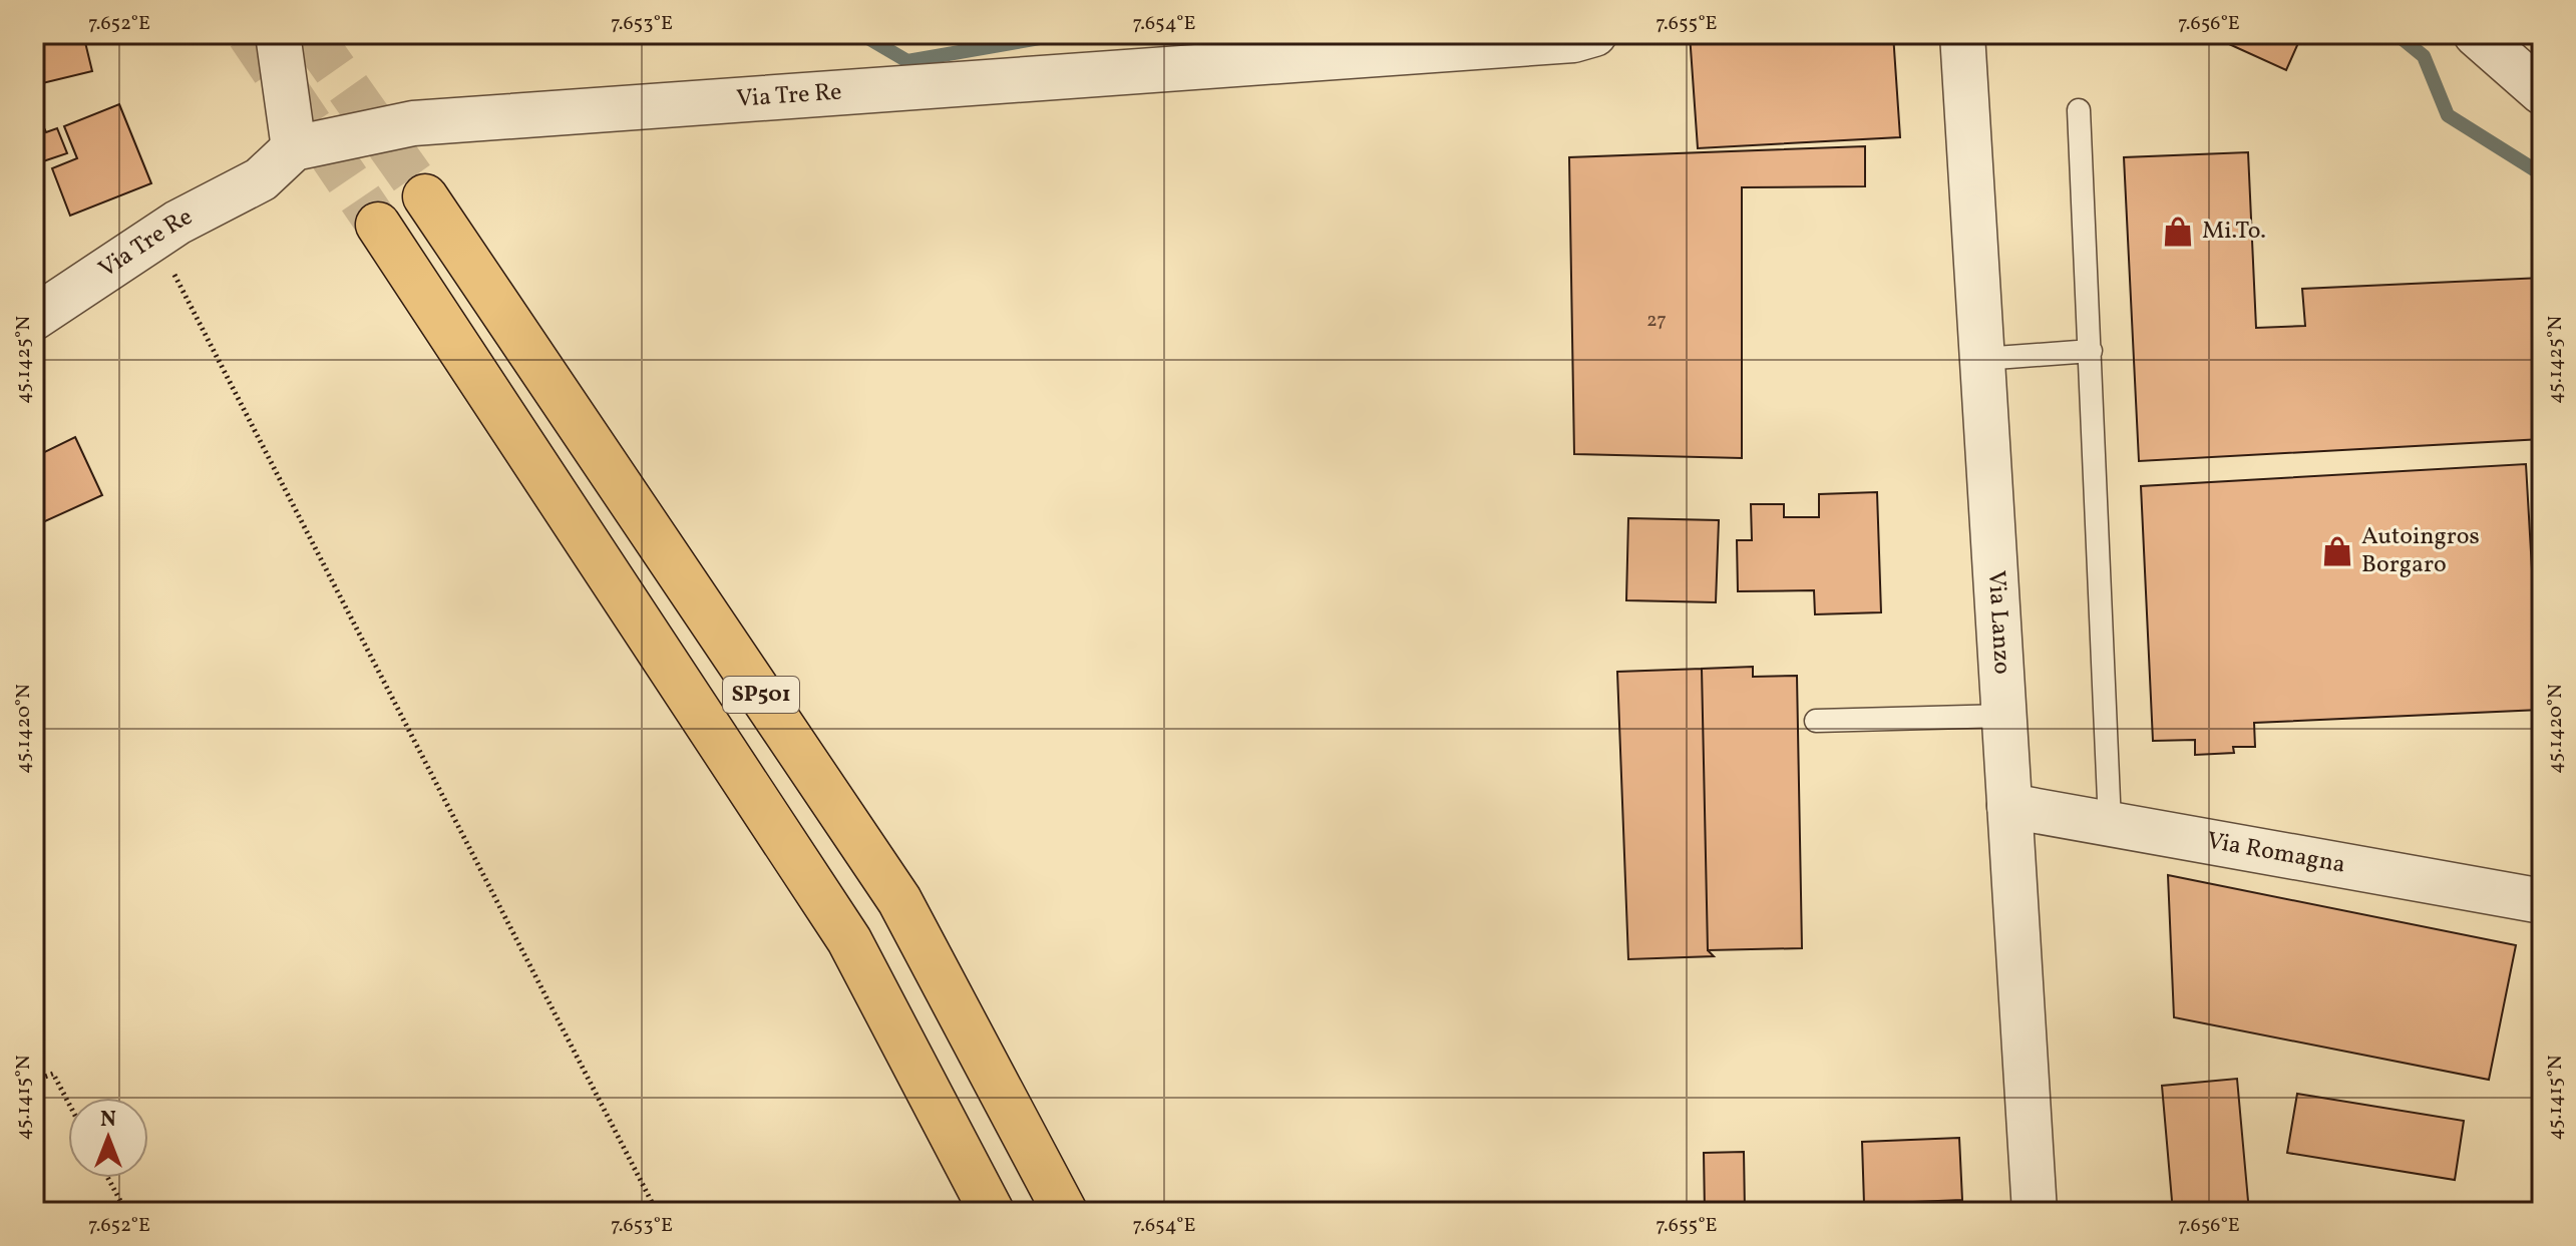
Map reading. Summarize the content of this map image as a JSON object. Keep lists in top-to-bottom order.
{
  "streets": {
    "highway": ["SP501"],
    "street": ["Via Tre Re", "Via Lanzo", "Via Romagna"]
  },
  "crossings": [
    ["Via Lanzo", "Via Romagna"]
  ],
  "places": {
    "shop": ["Mi.To.", "Autoingros Borgaro"]
  },
  "house_numbers": ["27"],
  "north": "top",
  "coordinates": [
    "7.652°E",
    "7.653°E",
    "7.654°E",
    "7.655°E",
    "7.656°E",
    "45.1425°N",
    "45.1420°N",
    "45.1415°N"
  ]
}
